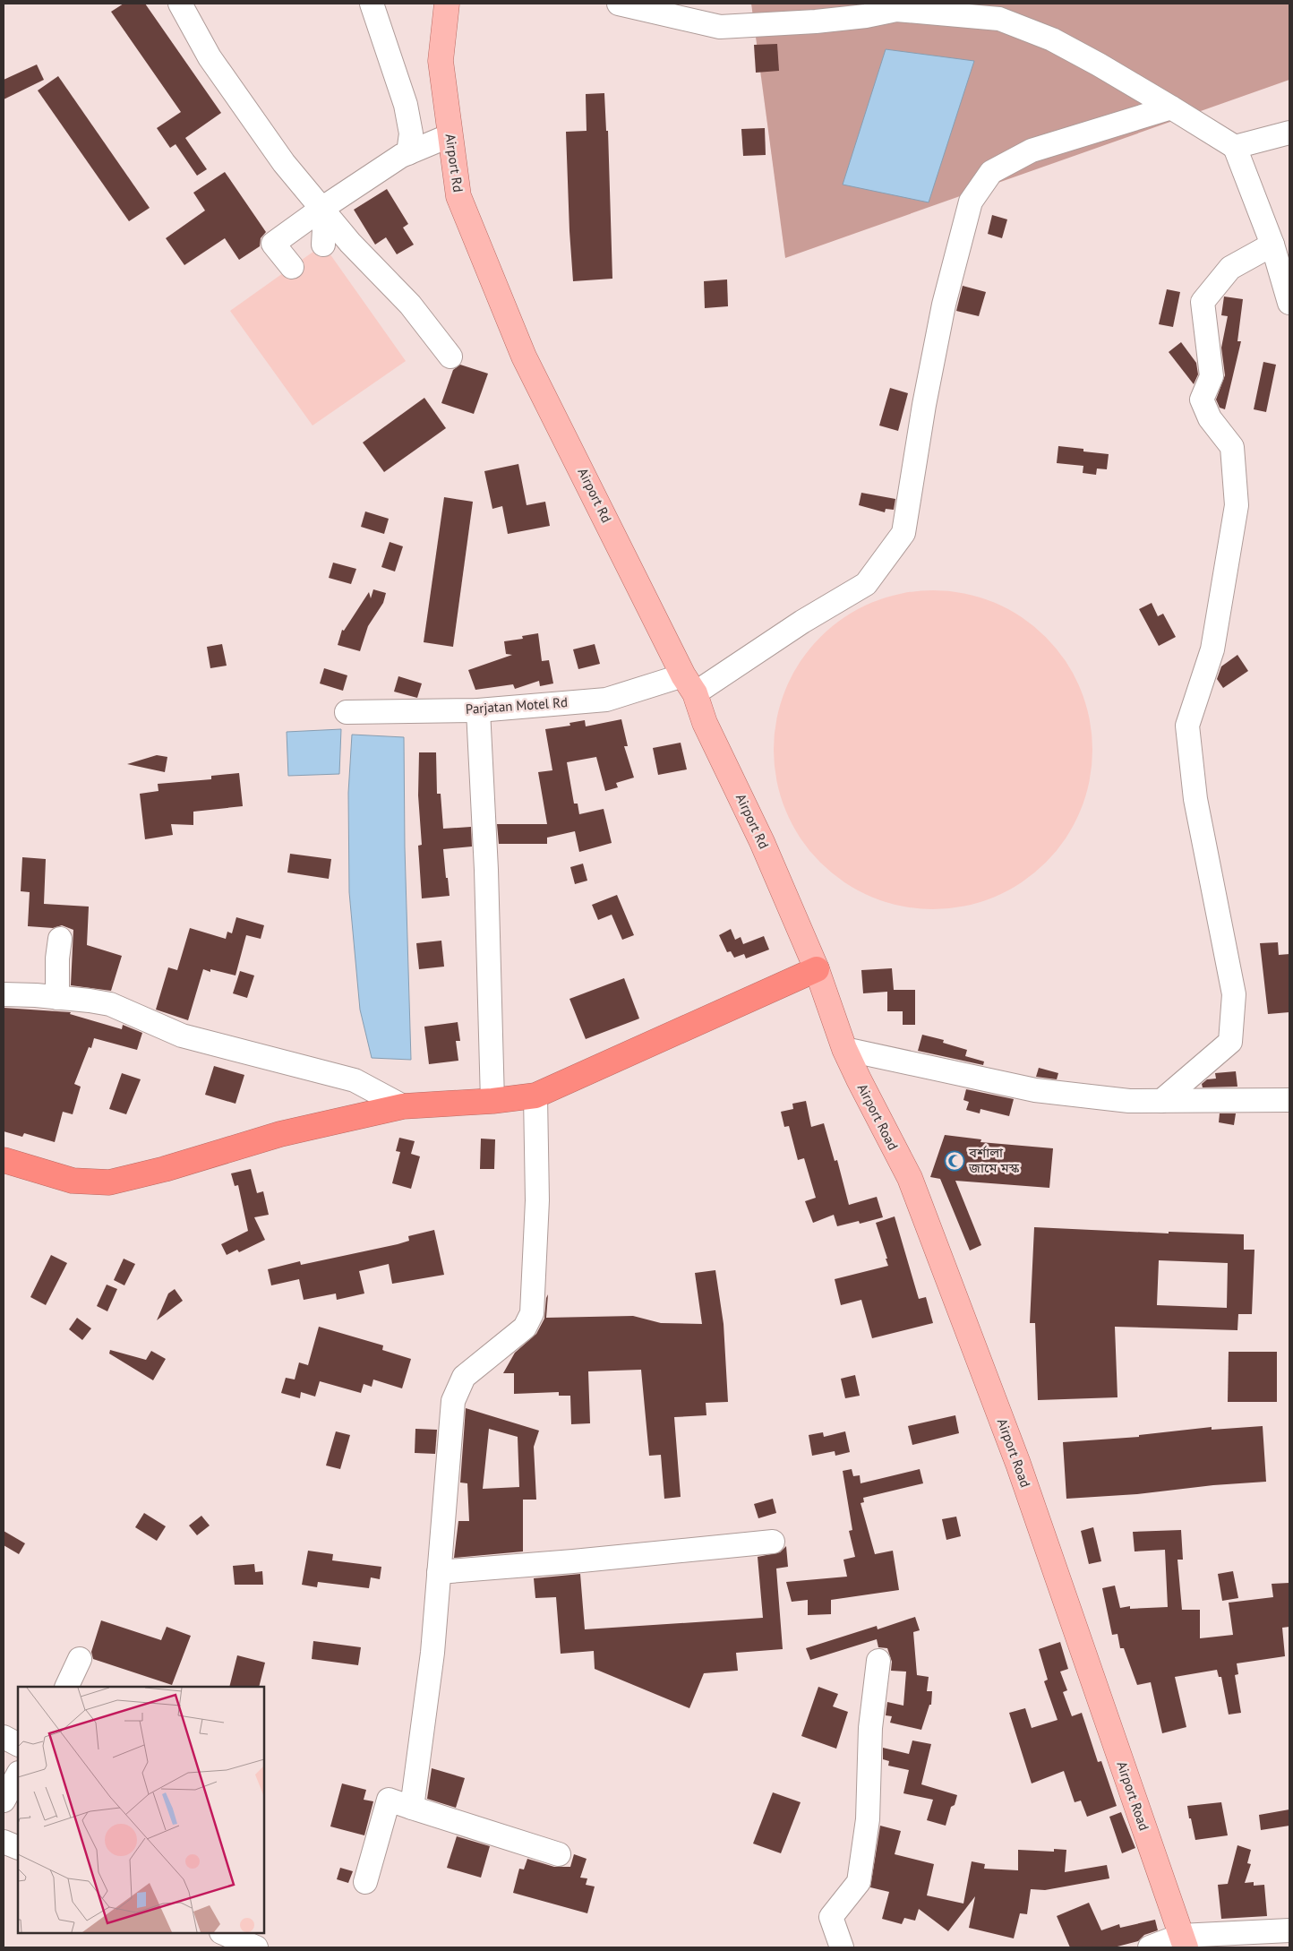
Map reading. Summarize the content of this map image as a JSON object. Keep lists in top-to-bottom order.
{
  "streets": {
    "main road": ["Airport Rd", "Airport Road"],
    "street": ["Parjatan Motel Rd"]
  },
  "crossings": [
    ["Airport Rd", "Parjatan Motel Rd"],
    ["Airport Rd", "Airport Road"]
  ],
  "places": {
    "mosque": ["বর্শালা জামে মস্ক"]
  }
}
